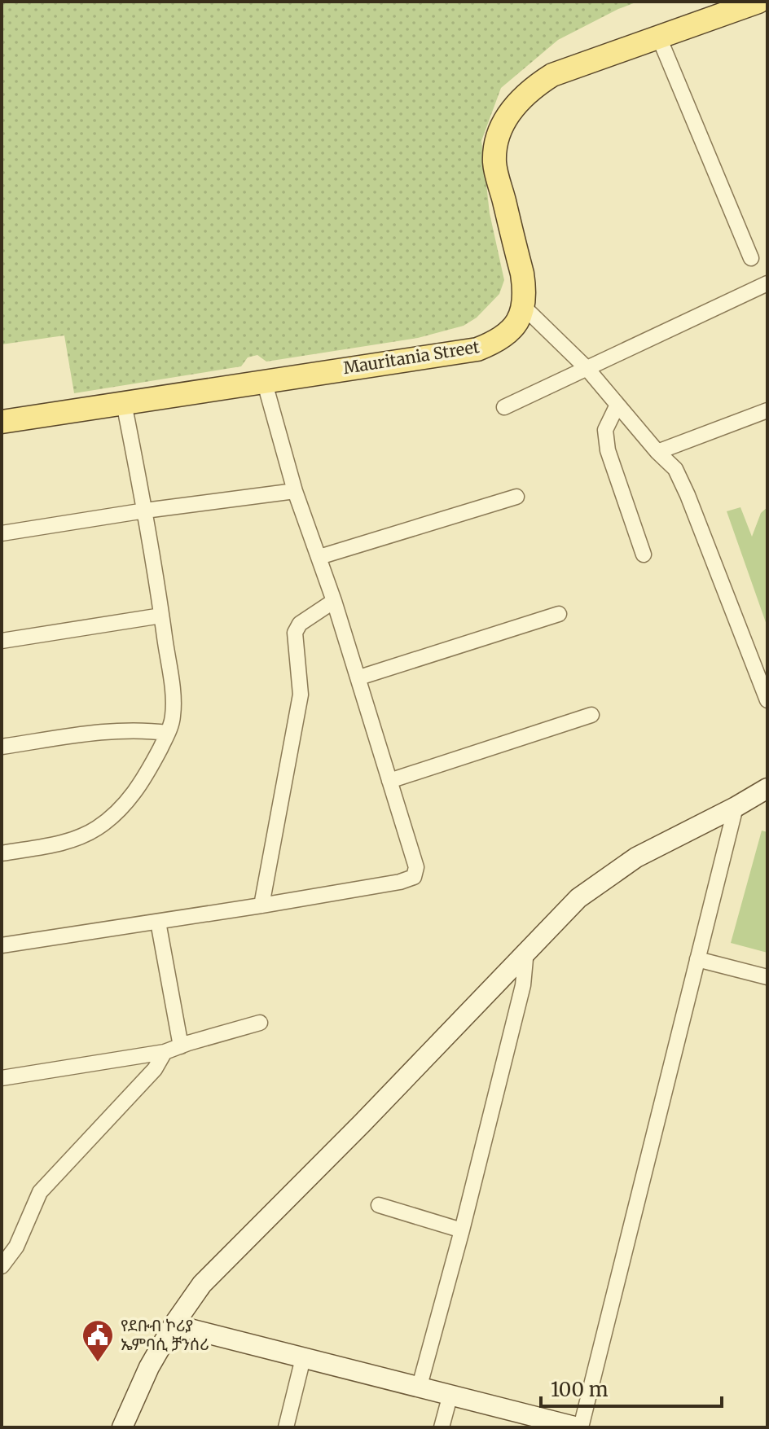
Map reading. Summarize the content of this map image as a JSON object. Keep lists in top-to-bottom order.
{
  "streets": {
    "main road": ["Mauritania Street"]
  },
  "places": {
    "public building": ["የደቡብ ኮሪያ ኤምባሲ ቻንሰሪ"]
  },
  "scale_bar": "100 m"
}
